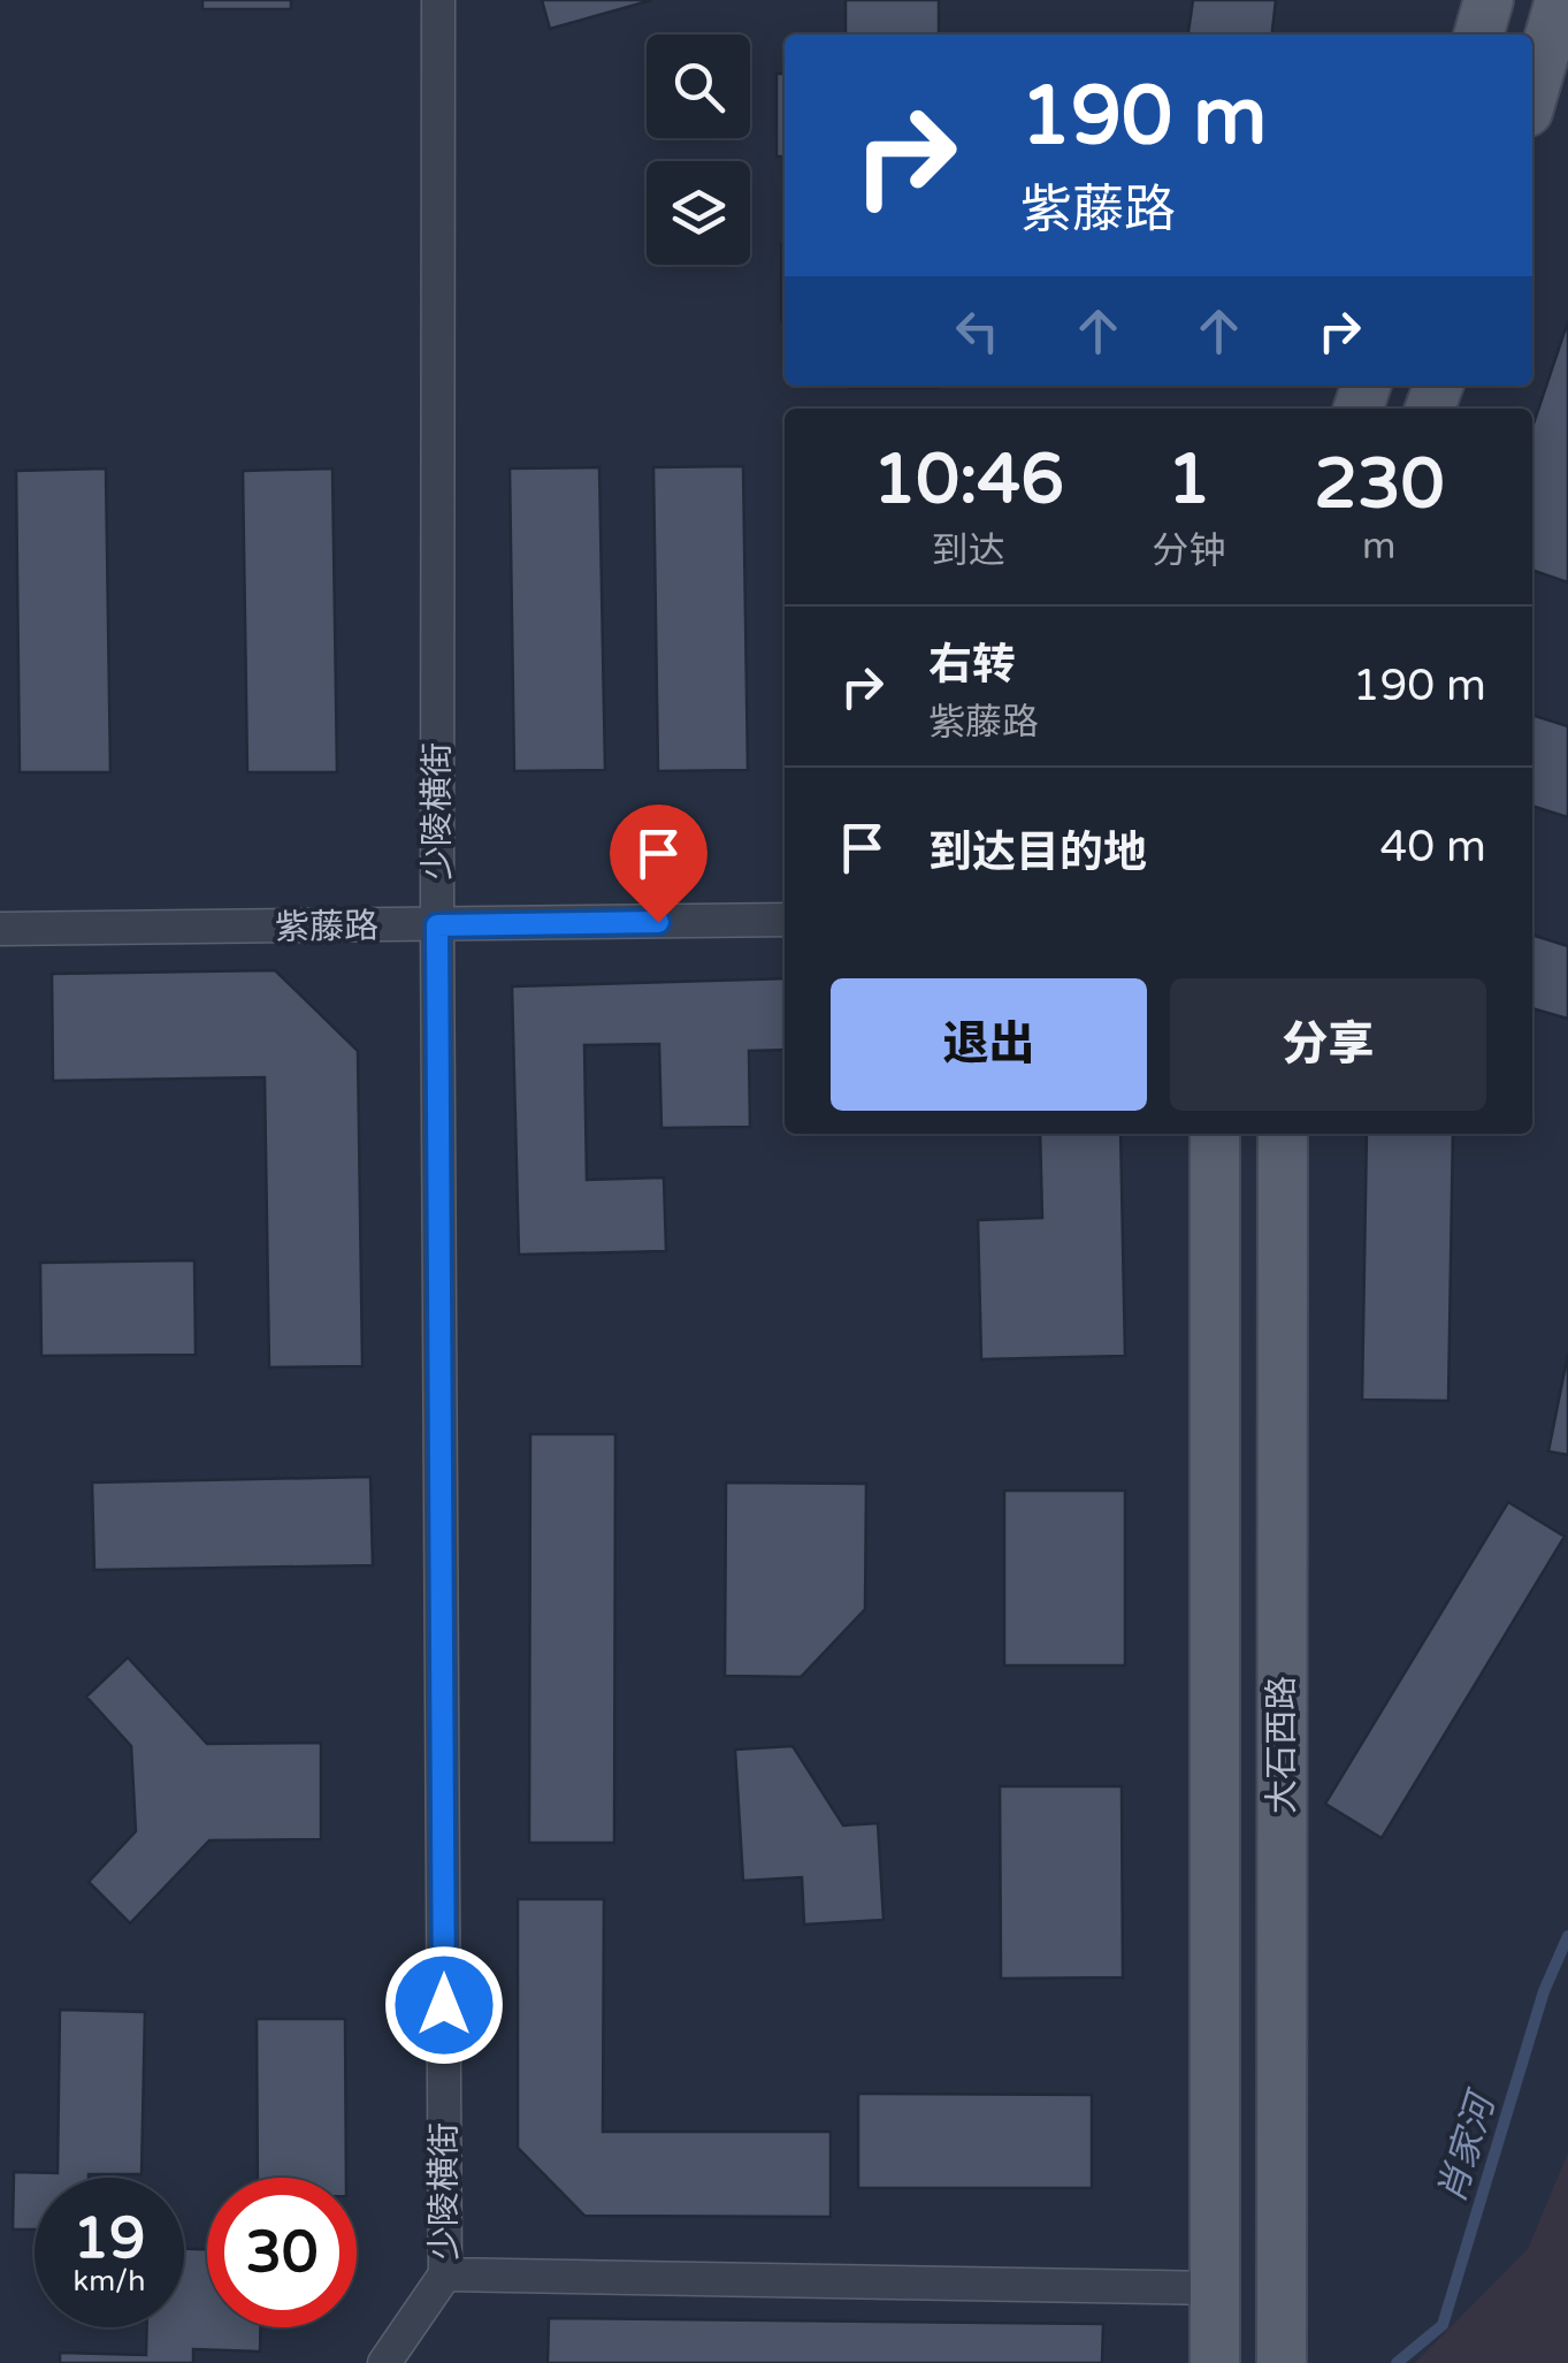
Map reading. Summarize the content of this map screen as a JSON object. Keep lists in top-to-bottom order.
{
  "streets": {
    "main road": ["大石西路"],
    "street": ["少陵横街", "紫藤路"]
  },
  "crossings": [
    ["少陵横街", "紫藤路"]
  ],
  "water": ["肖家河"],
  "page": {
    "turn": ["190 m", "紫藤路"],
    "eta": [
      "10:46",
      "到达",
      "1",
      "分钟",
      "230",
      "m"
    ],
    "list": [
      {
        "name": "右转",
        "note": "紫藤路",
        "value": "190 m"
      },
      {
        "name": "到达目的地",
        "value": "40 m"
      }
    ],
    "buttons": ["退出", "分享"],
    "speed": "19 km/h",
    "limit": "30"
  }
}
